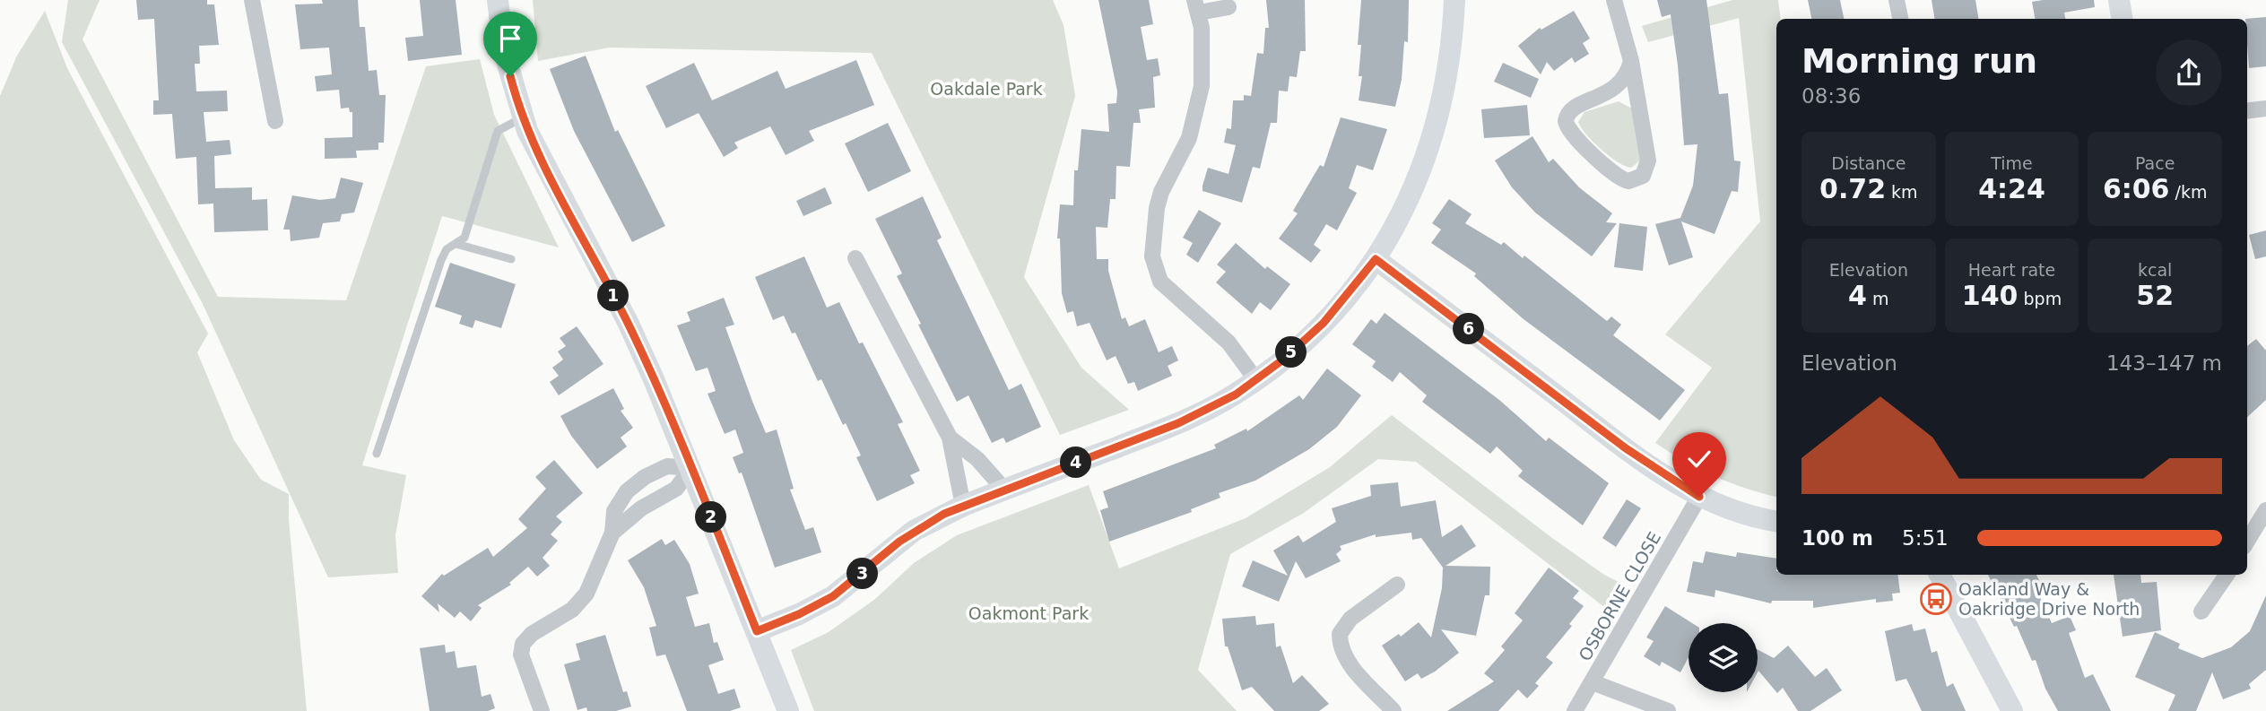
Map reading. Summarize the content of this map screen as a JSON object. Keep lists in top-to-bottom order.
{
  "streets": {
    "street": ["OSBORNE CLOSE"]
  },
  "parks": ["Oakdale Park", "Oakmont Park"],
  "places": {
    "bus stop": ["Oakland Way & Oakridge Drive North"]
  },
  "page": {
    "heading": ["Morning run", "08:36"],
    "stats": [
      ["Distance", "0.72 km"],
      ["Time", "4:24"],
      ["Pace", "6:06 /km"],
      ["Elevation", "4 m"],
      ["Heart rate", "140 bpm"],
      ["kcal", "52"]
    ],
    "pins": [
      "1",
      "6",
      "5",
      "4",
      "2",
      "3"
    ],
    "chart": ["Elevation", "143–147 m"],
    "list": [
      {
        "name": "100 m",
        "note": "5:51"
      }
    ]
  }
}
